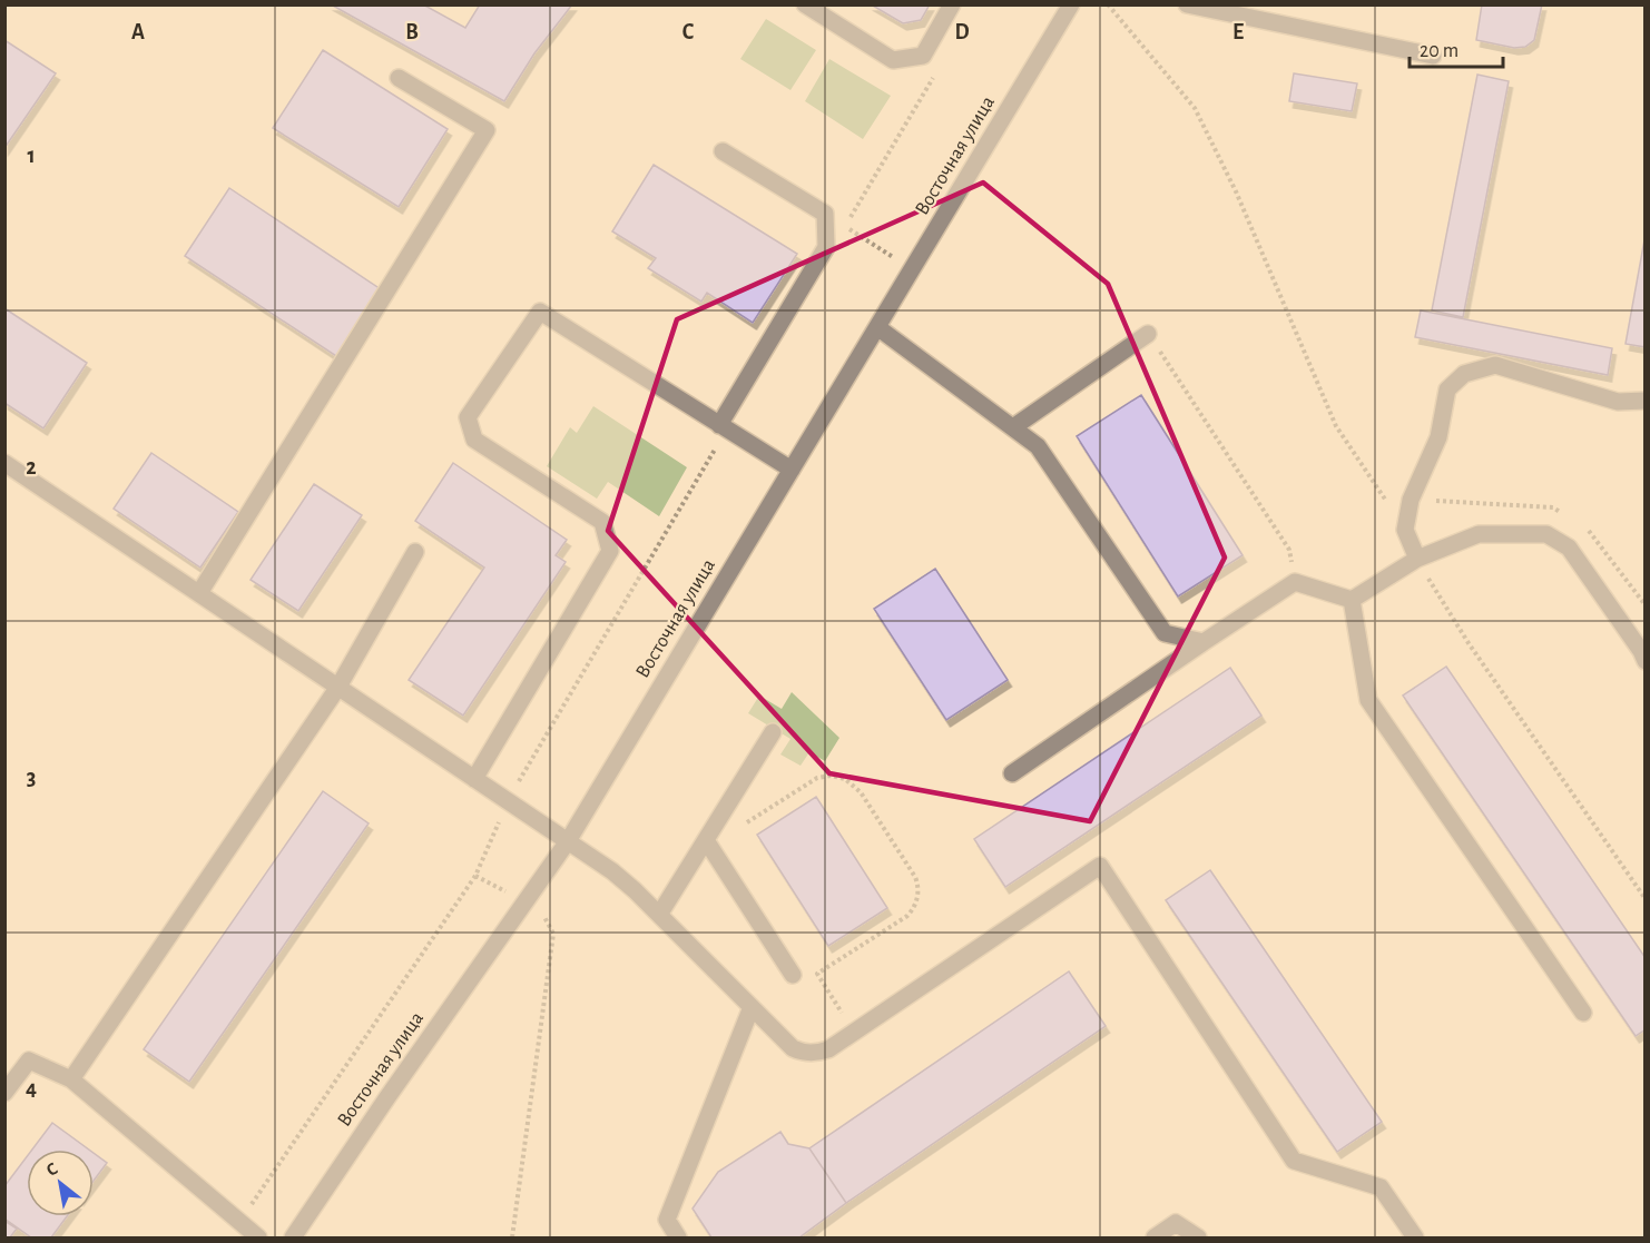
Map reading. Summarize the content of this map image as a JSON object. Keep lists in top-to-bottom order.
{
  "streets": {
    "street": ["Восточная улица"]
  },
  "scale_bar": "20 m",
  "north": "top left",
  "grid": {
    "columns": [
      "A",
      "B",
      "C",
      "D",
      "E"
    ],
    "rows": [
      "1",
      "2",
      "3",
      "4"
    ]
  }
}
